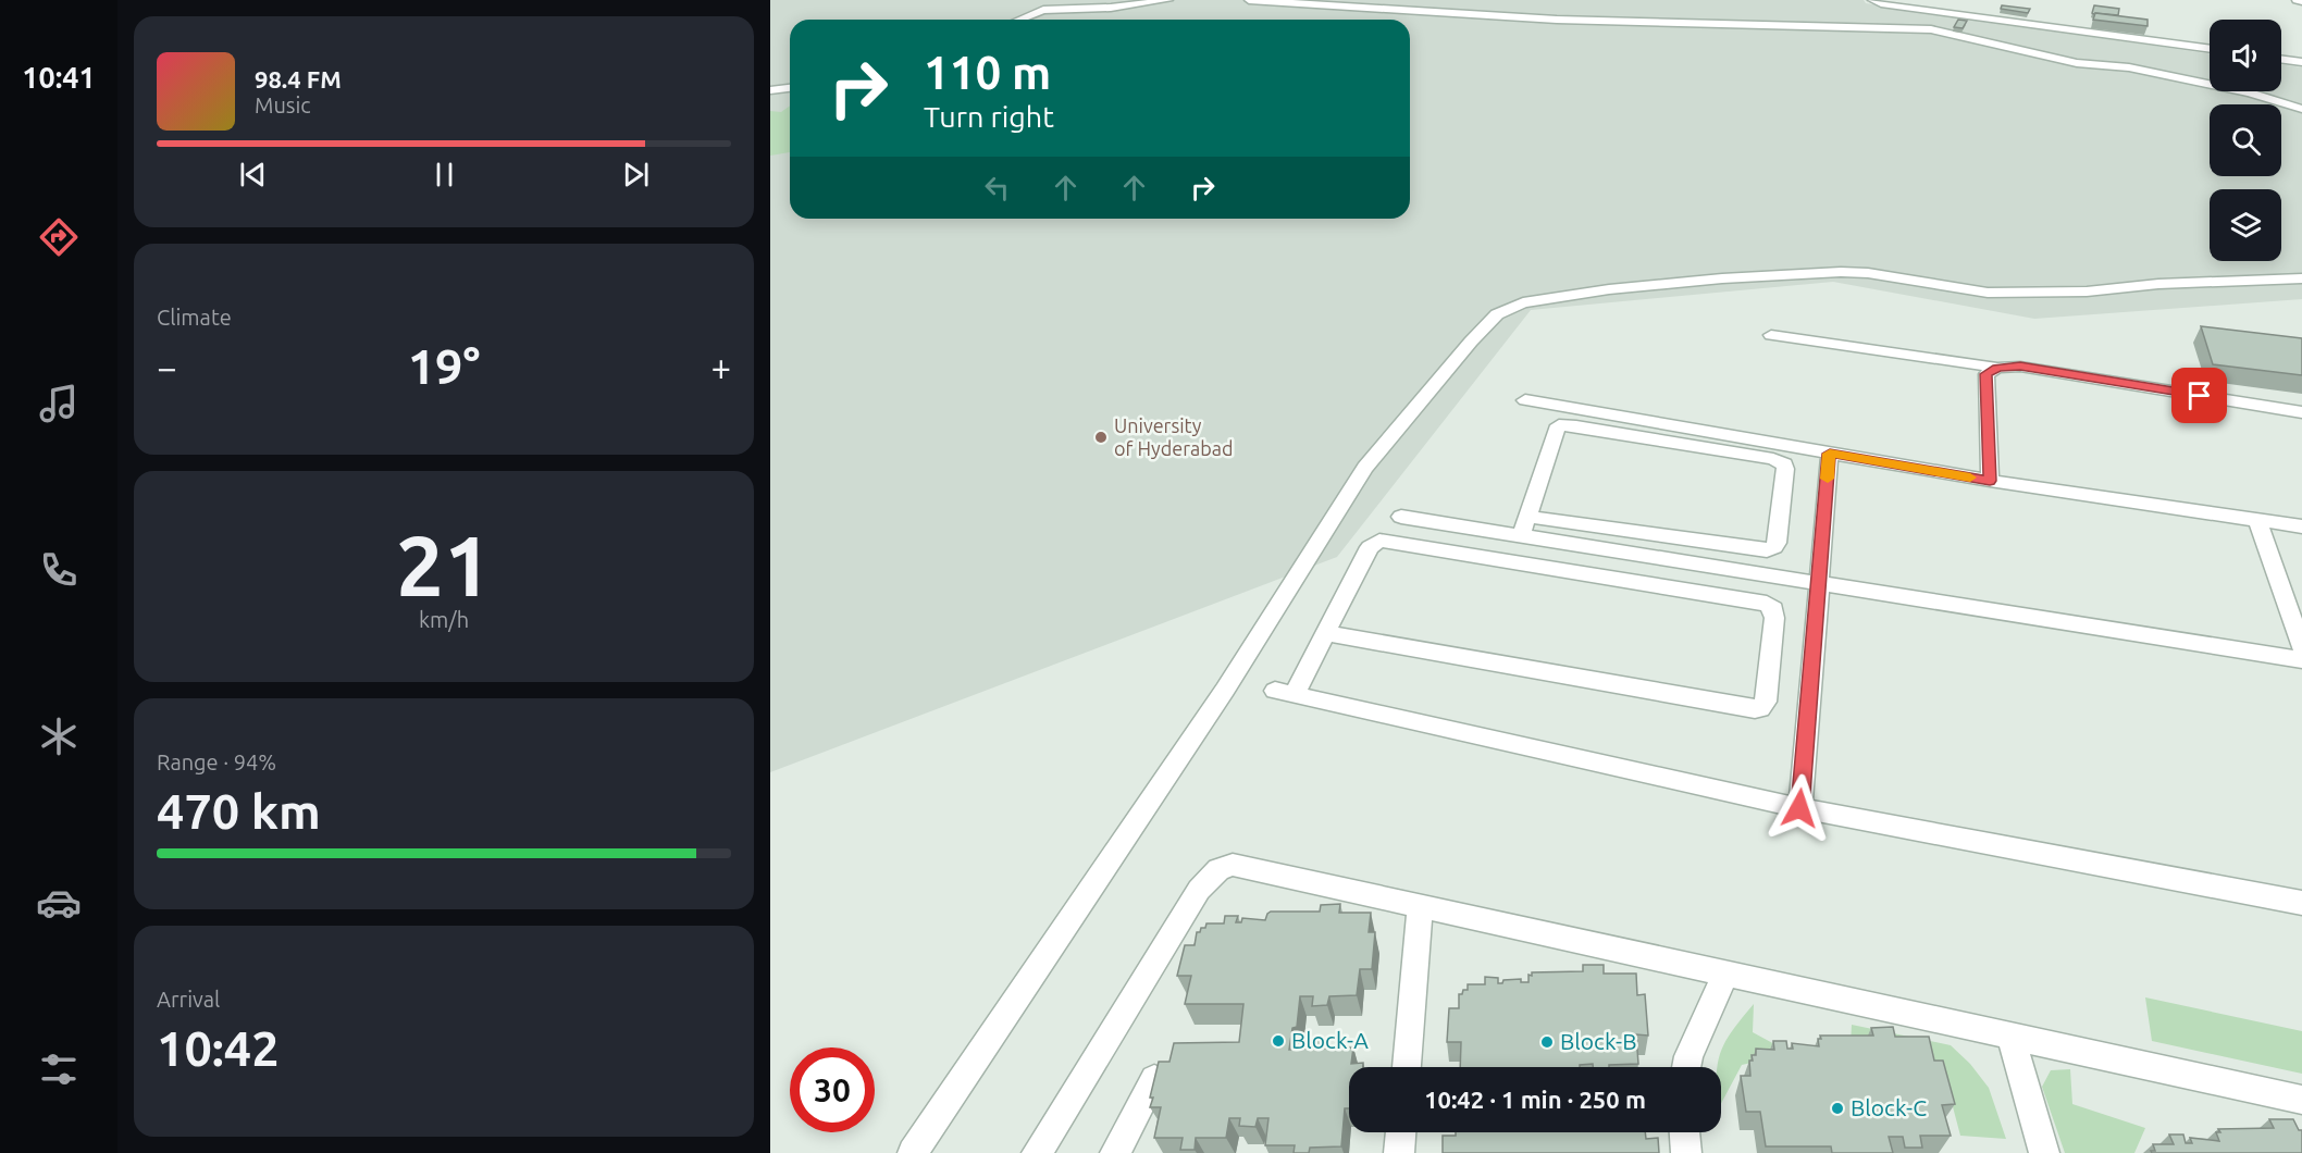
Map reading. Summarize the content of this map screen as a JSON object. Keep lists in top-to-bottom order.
{
  "places": [
    "University of Hyderabad",
    "Block-A",
    "Block-B",
    "Block-C"
  ],
  "page": {
    "tabs": "10:41",
    "turn": ["110 m", "Turn right"],
    "song": ["98.4 FM", "Music"],
    "tile": [
      "Climate",
      ["21", "km/h"],
      ["Range · 94%", "470 km"],
      ["Arrival", "10:42"]
    ],
    "heat": ["−", "19°", "+"],
    "limit": "30",
    "trip": "10:42 · 1 min · 250 m"
  }
}
